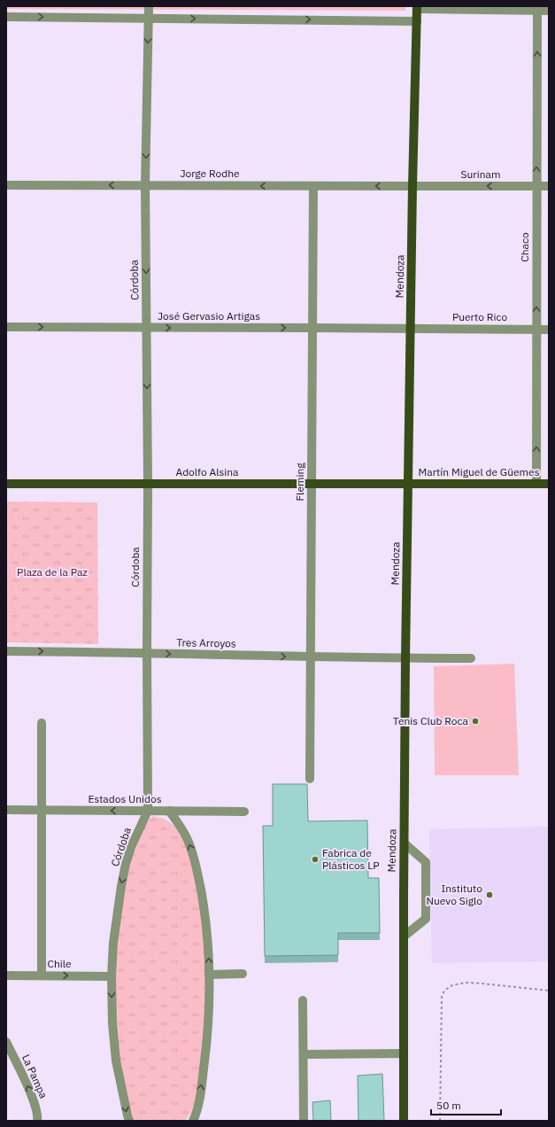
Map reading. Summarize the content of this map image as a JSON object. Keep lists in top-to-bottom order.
{
  "streets": {
    "main road": ["Mendoza", "Adolfo Alsina", "Martín Miguel de Güemes"],
    "street": [
      "Jorge Rodhe",
      "Surinam",
      "Chaco",
      "Córdoba",
      "José Gervasio Artigas",
      "Puerto Rico",
      "Fleming",
      "Tres Arroyos",
      "Estados Unidos",
      "Chile",
      "La Pampa"
    ]
  },
  "crossings": [
    ["Jorge Rodhe", "Surinam"],
    ["Jorge Rodhe", "Mendoza"],
    ["Jorge Rodhe", "Córdoba"],
    ["Jorge Rodhe", "Fleming"],
    ["Surinam", "Chaco"],
    ["Surinam", "Mendoza"],
    ["Chaco", "Puerto Rico"],
    ["Chaco", "Martín Miguel de Güemes"],
    ["Mendoza", "José Gervasio Artigas"],
    ["Mendoza", "Puerto Rico"],
    ["Mendoza", "Adolfo Alsina"],
    ["Mendoza", "Martín Miguel de Güemes"],
    ["Mendoza", "Tres Arroyos"],
    ["Córdoba", "José Gervasio Artigas"],
    ["Córdoba", "Adolfo Alsina"],
    ["Córdoba", "Tres Arroyos"],
    ["Córdoba", "Estados Unidos"],
    ["Córdoba", "Chile"],
    ["José Gervasio Artigas", "Puerto Rico"],
    ["José Gervasio Artigas", "Fleming"],
    ["Adolfo Alsina", "Martín Miguel de Güemes"],
    ["Adolfo Alsina", "Fleming"],
    ["Fleming", "Tres Arroyos"]
  ],
  "one_way": [
    "Jorge Rodhe",
    "Surinam",
    "Chaco",
    "Córdoba",
    "José Gervasio Artigas",
    "Tres Arroyos",
    "Estados Unidos",
    "Chile",
    "La Pampa"
  ],
  "parks": ["Plaza de la Paz"],
  "places": ["Tenis Club Roca", "Fabrica de Plásticos LP", "Instituto Nuevo Siglo"],
  "scale_bar": "50 m"
}
